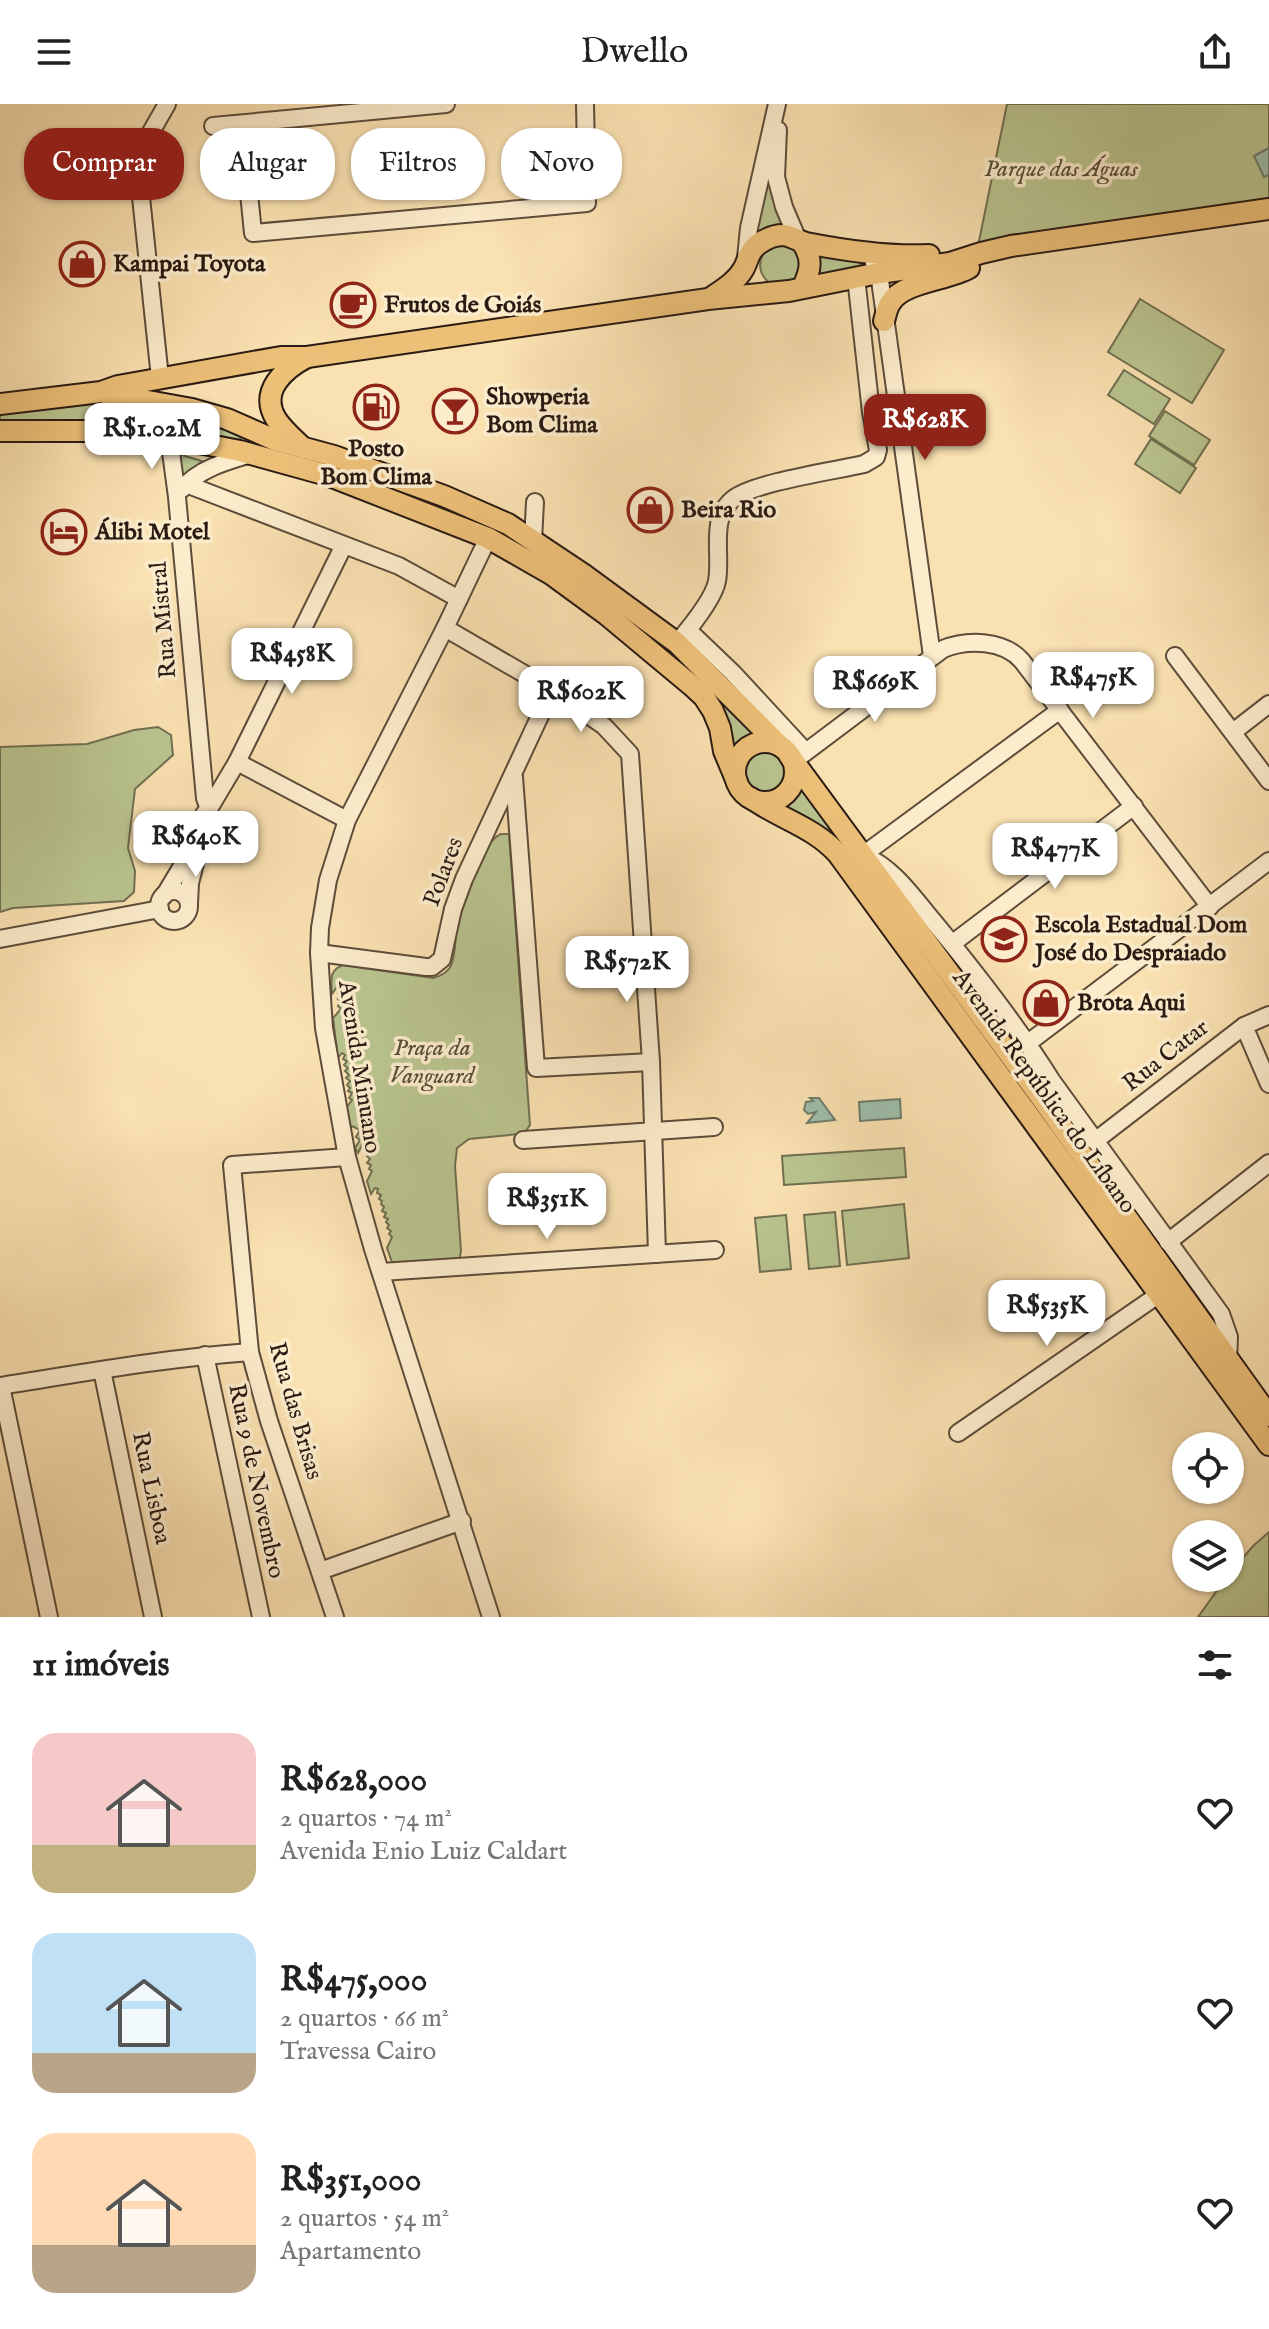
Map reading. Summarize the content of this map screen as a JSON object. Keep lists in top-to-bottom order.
{
  "streets": {
    "main road": ["Avenida República do Líbano"],
    "street": [
      "Rua Mistral",
      "Polares",
      "Rua Catar",
      "Avenida Minuano",
      "Rua das Brisas",
      "Rua 9 de Novembro",
      "Rua Lisboa"
    ]
  },
  "crossings": [
    ["Rua Mistral", "Avenida República do Líbano"],
    ["Polares", "Avenida Minuano"],
    ["Rua Catar", "Avenida República do Líbano"],
    ["Avenida Minuano", "Avenida República do Líbano"],
    ["Avenida Minuano", "Rua das Brisas"]
  ],
  "parks": ["Parque das Águas", "Praça da Vanguard"],
  "places": {
    "shop": ["Kampai Toyota", "Beira Rio", "Brota Aqui"],
    "cafe": ["Frutos de Goiás"],
    "fuel station": ["Posto Bom Clima"],
    "bar": ["Showperia Bom Clima"],
    "hotel": ["Álibi Motel"],
    "school or university": ["Escola Estadual Dom José do Despraiado"]
  },
  "page": {
    "header": "Dwello",
    "chip": [
      "Comprar",
      "Alugar",
      "Filtros",
      "Novo"
    ],
    "price": [
      "R$628K",
      "R$1.02M",
      "R$458K",
      "R$475K",
      "R$669K",
      "R$602K",
      "R$640K",
      "R$477K",
      "R$572K",
      "R$351K",
      "R$535K"
    ],
    "heading": "11 imóveis",
    "list": [
      {
        "name": "R$628,000",
        "note": "2 quartos · 74 m² · Avenida Enio Luiz Caldart"
      },
      {
        "name": "R$475,000",
        "note": "2 quartos · 66 m² · Travessa Cairo"
      },
      {
        "name": "R$351,000",
        "note": "2 quartos · 54 m² · Apartamento"
      }
    ]
  }
}
